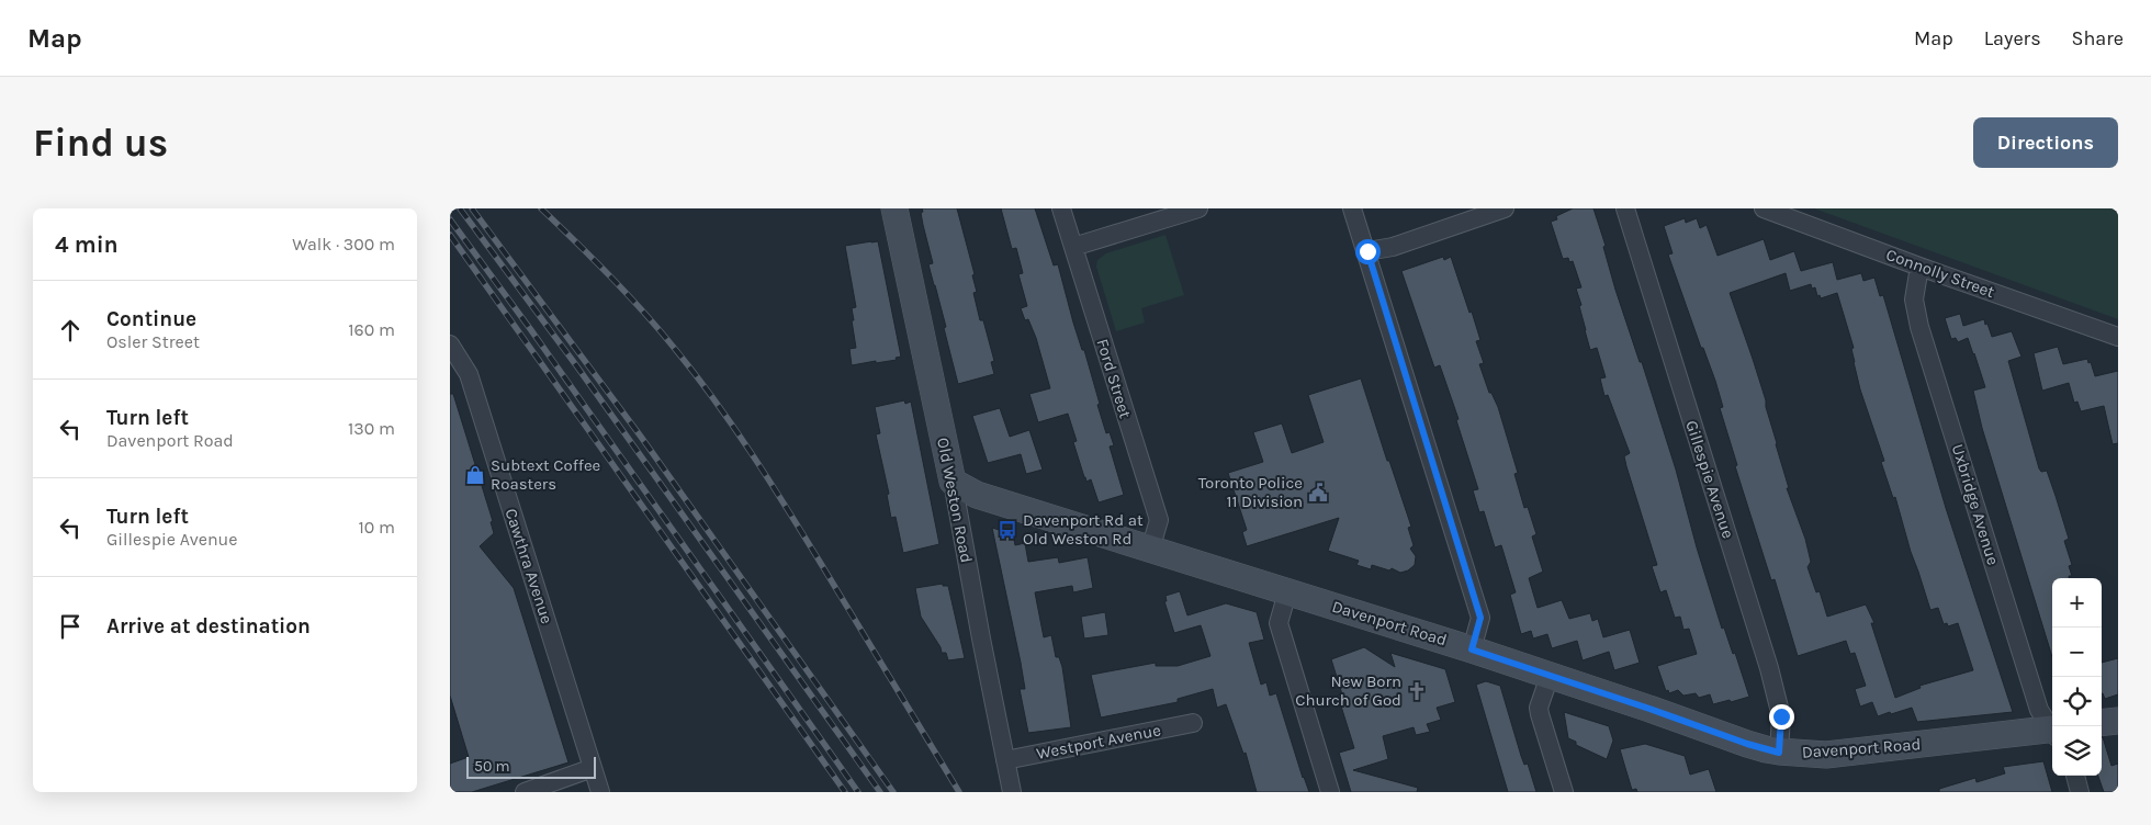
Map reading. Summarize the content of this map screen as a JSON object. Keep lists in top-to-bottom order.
{
  "streets": {
    "street": [
      "Connolly Street",
      "Ford Street",
      "Gillespie Avenue",
      "Old Weston Road",
      "Uxbridge Avenue",
      "Cawthra Avenue",
      "Davenport Road",
      "Westport Avenue"
    ]
  },
  "crossings": [
    ["Connolly Street", "Uxbridge Avenue"],
    ["Ford Street", "Davenport Road"],
    ["Gillespie Avenue", "Davenport Road"],
    ["Old Weston Road", "Davenport Road"],
    ["Old Weston Road", "Westport Avenue"]
  ],
  "places": {
    "shop": ["Subtext Coffee Roasters"],
    "public building": ["Toronto Police 11 Division"],
    "bus stop": ["Davenport Rd at Old Weston Rd"],
    "church": ["New Born Church of God"]
  },
  "scale_bar": "50 m",
  "page": {
    "header": "Map",
    "nav": ["Map", "Layers", "Share"],
    "buttons": "Directions",
    "title": "Find us",
    "heading": ["4 min", "Walk · 300 m"],
    "list": [
      ["Continue", "Osler Street", "160 m"],
      ["Turn left", "Davenport Road", "130 m"],
      ["Turn left", "Gillespie Avenue", "10 m"],
      "Arrive at destination"
    ],
    "map_buttons": ["+", "−"],
    "scale": "50 m"
  }
}
